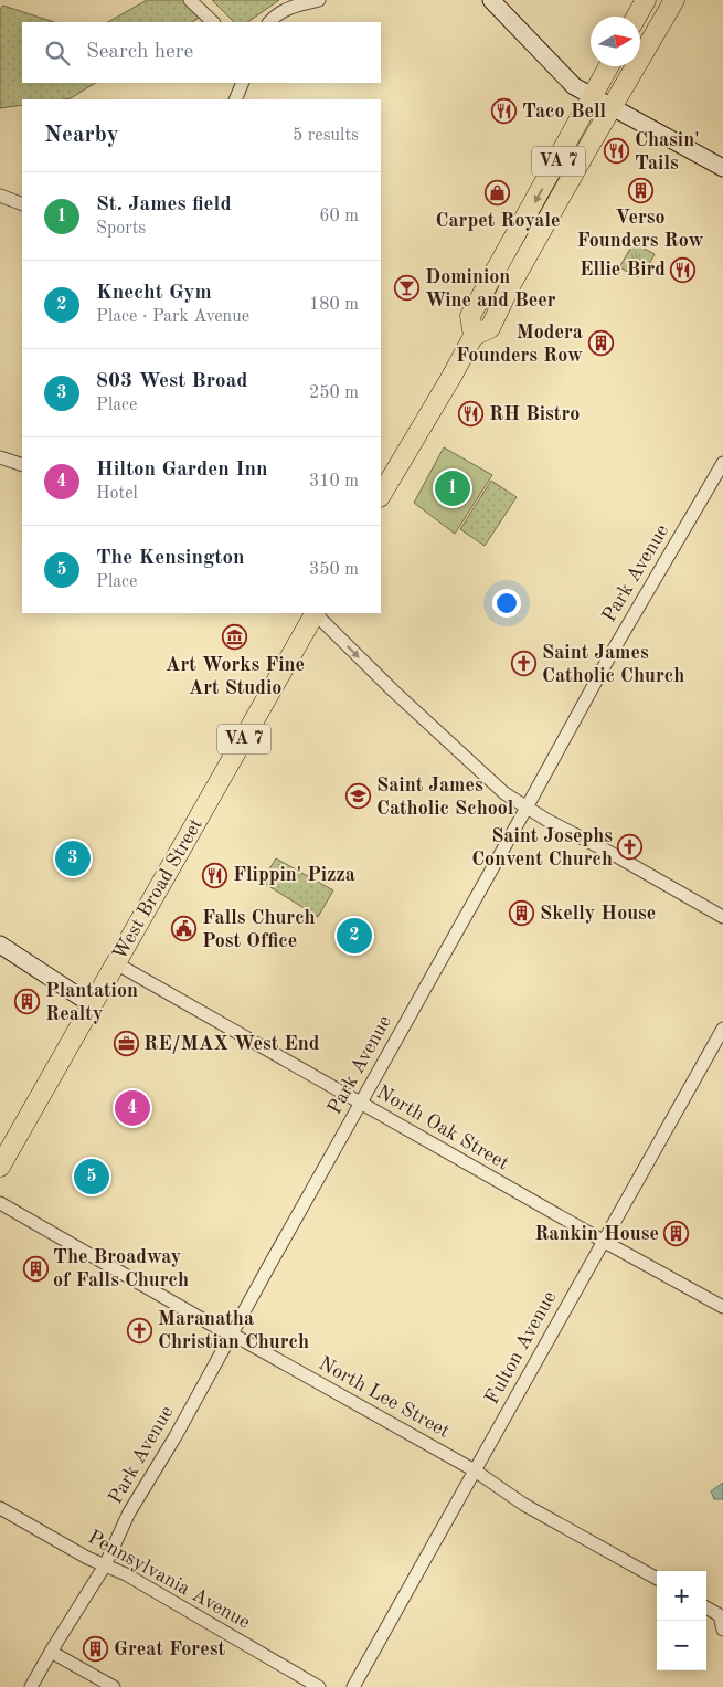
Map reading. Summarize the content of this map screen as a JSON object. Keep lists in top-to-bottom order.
{
  "streets": {
    "main road": ["VA 7", "West Broad Street"],
    "street": [
      "Park Avenue",
      "North Oak Street",
      "Fulton Avenue",
      "North Lee Street",
      "Pennsylvania Avenue"
    ]
  },
  "crossings": [
    ["Park Avenue", "North Oak Street"],
    ["Park Avenue", "North Lee Street"],
    ["Park Avenue", "Pennsylvania Avenue"],
    ["West Broad Street", "North Oak Street"],
    ["North Oak Street", "Fulton Avenue"],
    ["Fulton Avenue", "North Lee Street"]
  ],
  "places": {
    "restaurant": [
      "Taco Bell",
      "Chasin' Tails",
      "Ellie Bird",
      "RH Bistro",
      "Flippin' Pizza"
    ],
    "building": [
      "Verso Founders Row",
      "Modera Founders Row",
      "Skelly House",
      "Plantation Realty",
      "Rankin House",
      "The Broadway of Falls Church",
      "Great Forest"
    ],
    "shop": ["Carpet Royale"],
    "bar": ["Dominion Wine and Beer"],
    "museum": ["Art Works Fine Art Studio"],
    "church": ["Saint James Catholic Church", "Saint Josephs Convent Church", "Maranatha Christian Church"],
    "school or university": ["Saint James Catholic School"],
    "public building": ["Falls Church Post Office"],
    "office": ["RE/MAX West End"]
  },
  "north": "right",
  "page": {
    "search": "Search here",
    "heading": ["Nearby", "5 results"],
    "list": [
      {
        "mark": "1",
        "name": "St. James field",
        "note": "Sports",
        "value": "60 m"
      },
      {
        "mark": "2",
        "name": "Knecht Gym",
        "note": "Place · Park Avenue",
        "value": "180 m"
      },
      {
        "mark": "3",
        "name": "803 West Broad",
        "note": "Place",
        "value": "250 m"
      },
      {
        "mark": "4",
        "name": "Hilton Garden Inn",
        "note": "Hotel",
        "value": "310 m"
      },
      {
        "mark": "5",
        "name": "The Kensington",
        "note": "Place",
        "value": "350 m"
      }
    ],
    "pins": [
      "1",
      "3",
      "2",
      "4",
      "5"
    ],
    "map_buttons": ["+", "−"]
  }
}
